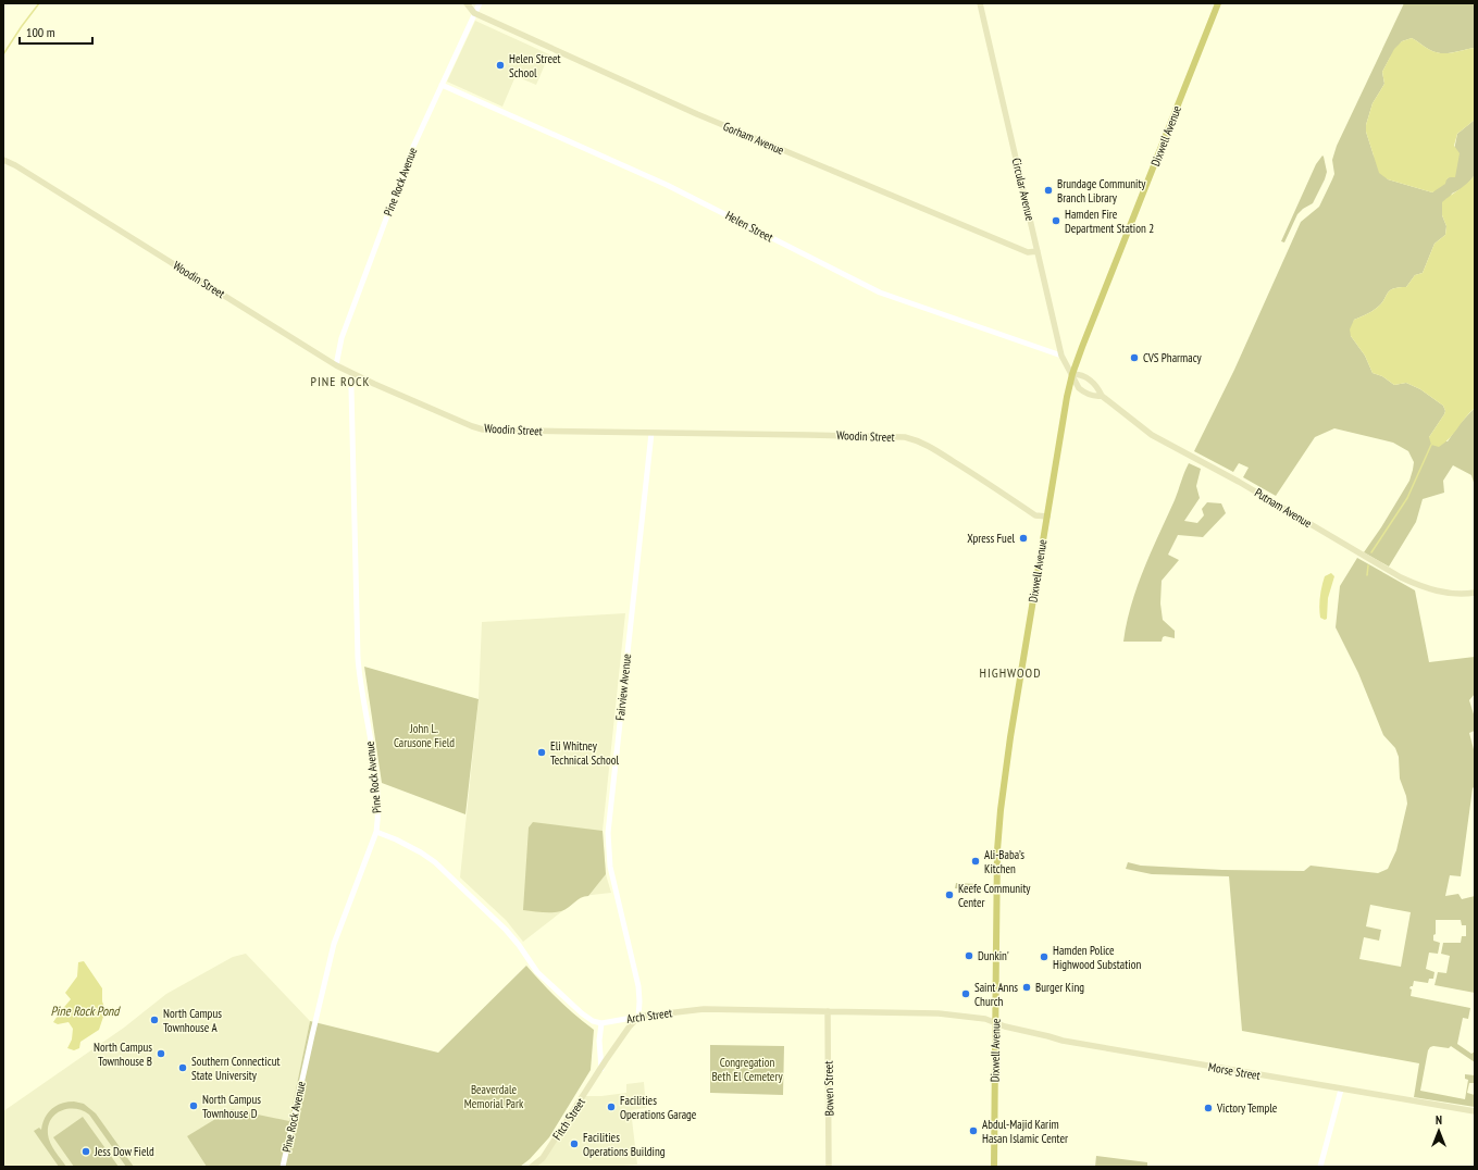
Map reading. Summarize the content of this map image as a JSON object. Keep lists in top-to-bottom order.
{
  "streets": {
    "main road": [
      "Dixwell Avenue",
      "Gorham Avenue",
      "Circular Avenue",
      "Woodin Street",
      "Putnam Avenue",
      "Arch Street",
      "Morse Street",
      "Bowen Street",
      "Fitch Street"
    ],
    "street": ["Pine Rock Avenue", "Helen Street", "Fairview Avenue"]
  },
  "crossings": [
    ["Dixwell Avenue", "Circular Avenue"],
    ["Dixwell Avenue", "Woodin Street"],
    ["Dixwell Avenue", "Putnam Avenue"],
    ["Dixwell Avenue", "Arch Street"],
    ["Dixwell Avenue", "Morse Street"],
    ["Gorham Avenue", "Pine Rock Avenue"],
    ["Gorham Avenue", "Circular Avenue"],
    ["Pine Rock Avenue", "Helen Street"],
    ["Pine Rock Avenue", "Woodin Street"],
    ["Circular Avenue", "Helen Street"],
    ["Circular Avenue", "Putnam Avenue"],
    ["Woodin Street", "Fairview Avenue"],
    ["Fairview Avenue", "Arch Street"],
    ["Fairview Avenue", "Fitch Street"],
    ["Arch Street", "Morse Street"],
    ["Arch Street", "Bowen Street"],
    ["Arch Street", "Fitch Street"]
  ],
  "districts": ["PINE ROCK", "HIGHWOOD"],
  "water": ["Pine Rock Pond"],
  "parks": ["John L. Carusone Field", "Congregation Beth El Cemetery", "Beaverdale Memorial Park"],
  "places": [
    "Helen Street School",
    "Brundage Community Branch Library",
    "Hamden Fire Department Station 2",
    "CVS Pharmacy",
    "Xpress Fuel",
    "Eli Whitney Technical School",
    "Ali-Baba’s Kitchen",
    "Keefe Community Center",
    "Dunkin'",
    "Hamden Police Highwood Substation",
    "Burger King",
    "Saint Anns Church",
    "North Campus Townhouse A",
    "North Campus Townhouse B",
    "Southern Connecticut State University",
    "North Campus Townhouse D",
    "Facilities Operations Garage",
    "Victory Temple",
    "Abdul-Majid Karim Hasan Islamic Center",
    "Facilities Operations Building",
    "Jess Dow Field"
  ],
  "scale_bar": "100 m",
  "north": "top"
}
